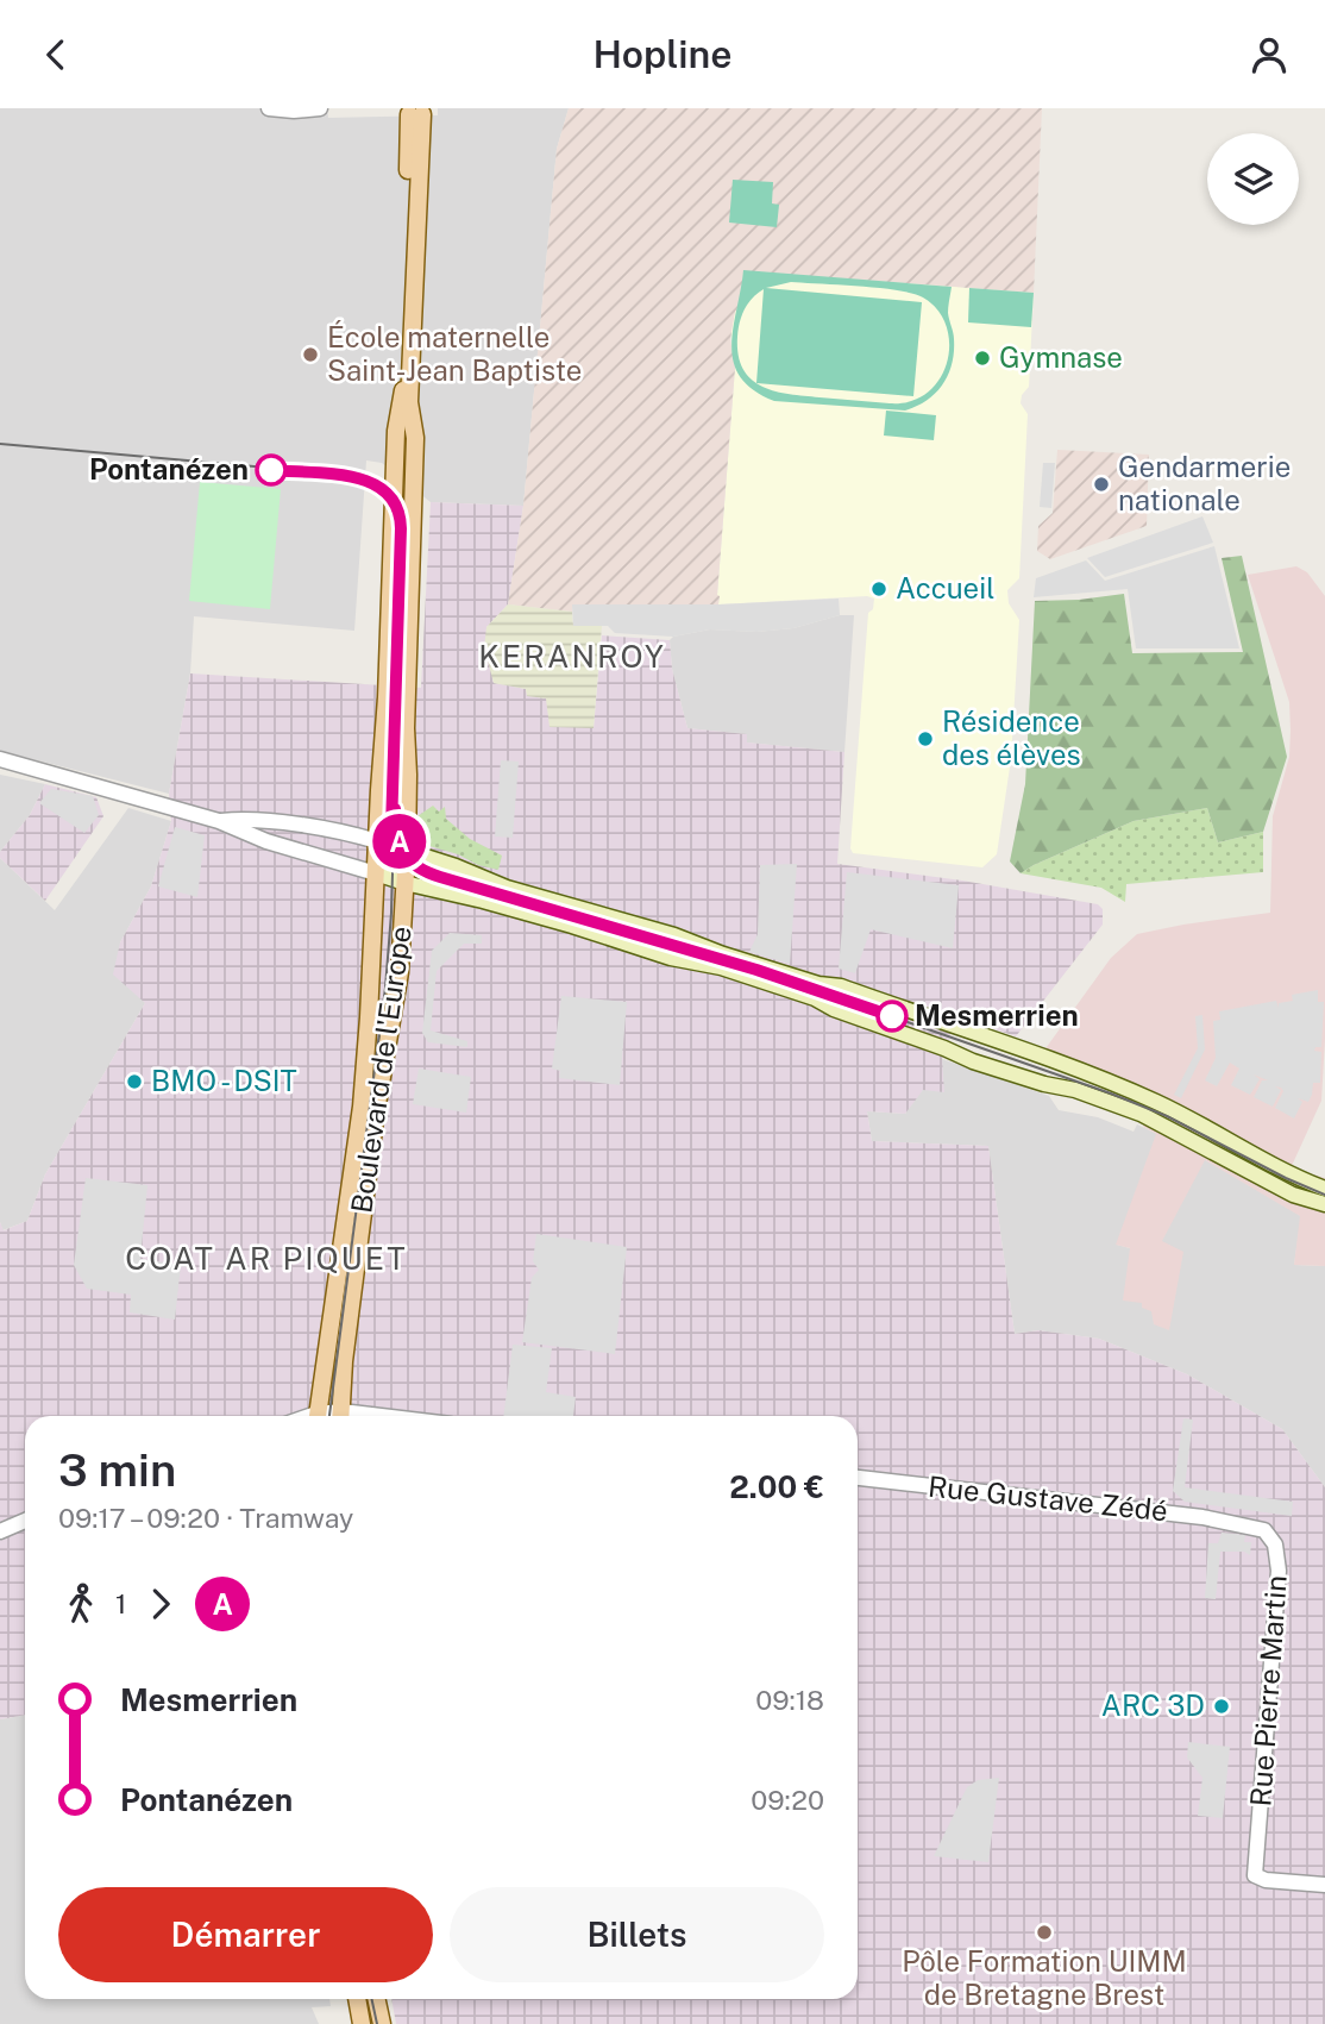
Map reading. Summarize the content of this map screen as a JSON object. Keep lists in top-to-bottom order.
{
  "streets": {
    "main road": ["Boulevard de l'Europe"],
    "street": ["Rue Gustave Zédé", "Rue Pierre Martin"]
  },
  "crossings": [
    ["Rue Gustave Zédé", "Rue Pierre Martin"]
  ],
  "districts": ["KERANROY", "COAT AR PIQUET"],
  "places": [
    "École maternelle Saint-Jean Baptiste",
    "Gymnase",
    "Pontanézen",
    "Gendarmerie nationale",
    "Accueil",
    "Résidence des élèves",
    "Mesmerrien",
    "BMO - DSIT",
    "ARC 3D",
    "Pôle Formation UIMM de Bretagne Brest"
  ],
  "lines": ["tram line A"],
  "page": {
    "header": "Hopline",
    "on_map": "A",
    "heading": ["3 min", "09:17 – 09:20 · Tramway", "2.00 €"],
    "legs": ["1", "A"],
    "list": [
      {
        "name": "Mesmerrien",
        "value": "09:18"
      },
      {
        "name": "Pontanézen",
        "value": "09:20"
      }
    ],
    "buttons": ["Démarrer", "Billets"]
  }
}
